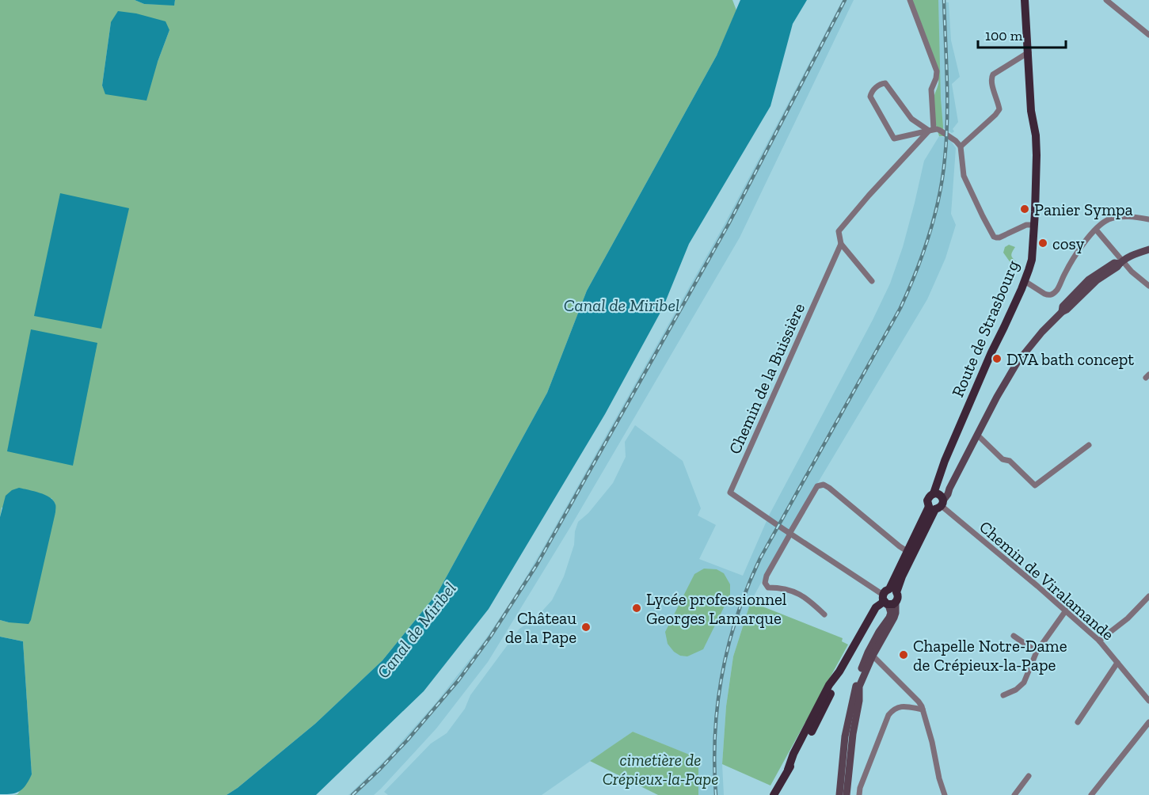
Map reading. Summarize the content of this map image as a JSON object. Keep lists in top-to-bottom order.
{
  "streets": {
    "main road": ["Route de Strasbourg"],
    "street": ["Chemin de la Buissière", "Chemin de Viralamande"]
  },
  "crossings": [
    ["Route de Strasbourg", "Chemin de Viralamande"]
  ],
  "water": ["Canal de Miribel"],
  "parks": ["cimetière de Crépieux-la-Pape"],
  "places": [
    "Panier Sympa",
    "cosy",
    "DVA bath concept",
    "Lycée professionnel Georges Lamarque",
    "Château de la Pape",
    "Chapelle Notre-Dame de Crépieux-la-Pape"
  ],
  "scale_bar": "100 m"
}
